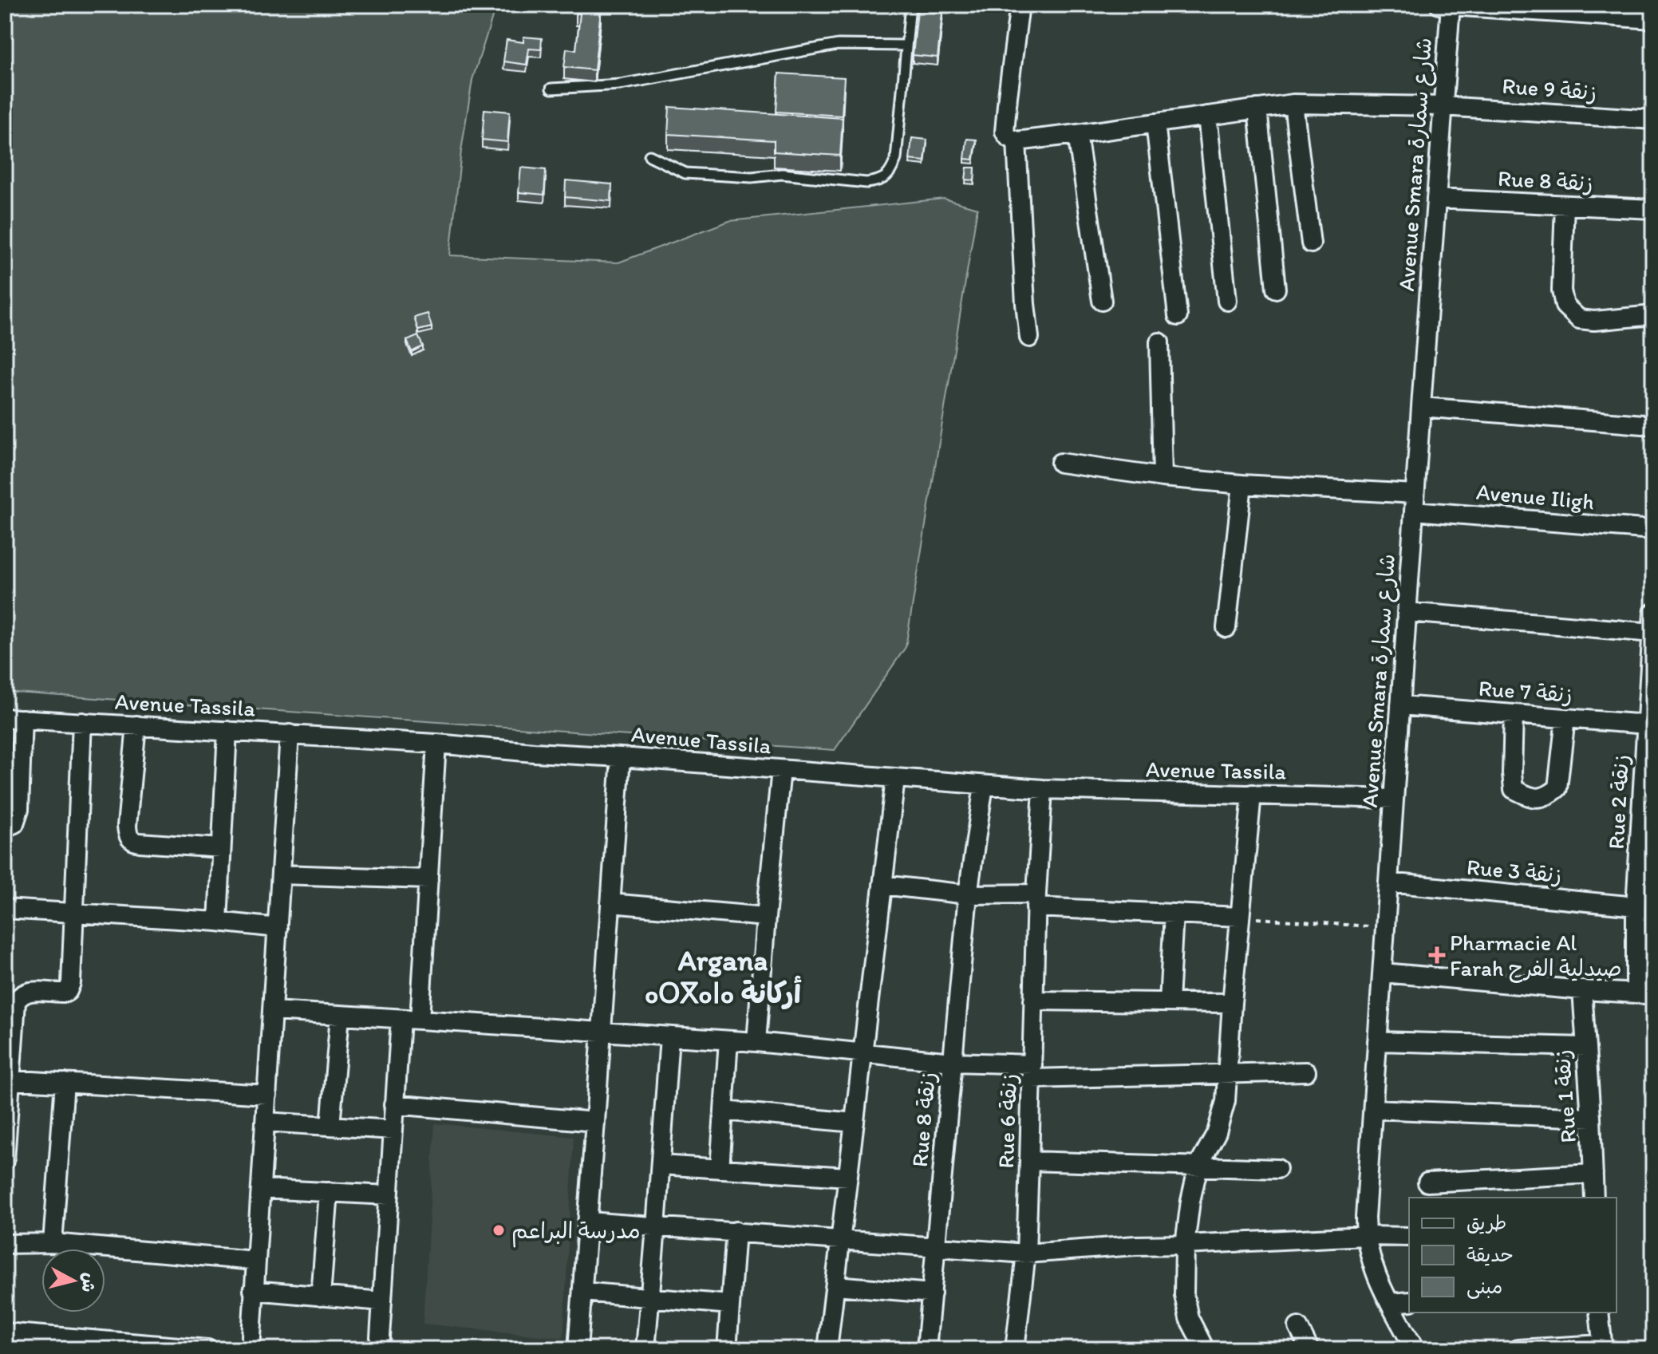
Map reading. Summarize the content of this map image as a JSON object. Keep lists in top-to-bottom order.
{
  "streets": {
    "street": [
      "Rue 9 زنقة",
      "Avenue Smara شارع سمارة",
      "Rue 8 زنقة",
      "Avenue Iligh",
      "Rue 7 زنقة",
      "Avenue Tassila",
      "Rue 2 زنقة",
      "Rue 3 زنقة",
      "Rue 1 زنقة",
      "Rue 6 زنقة"
    ]
  },
  "crossings": [
    ["Rue 9 زنقة", "Avenue Smara شارع سمارة"],
    ["Avenue Smara شارع سمارة", "Rue 8 زنقة"],
    ["Avenue Smara شارع سمارة", "Avenue Iligh"],
    ["Avenue Smara شارع سمارة", "Rue 7 زنقة"],
    ["Avenue Smara شارع سمارة", "Avenue Tassila"],
    ["Avenue Smara شارع سمارة", "Rue 3 زنقة"],
    ["Rue 8 زنقة", "Avenue Tassila"],
    ["Rue 7 زنقة", "Rue 2 زنقة"],
    ["Avenue Tassila", "Rue 6 زنقة"],
    ["Rue 2 زنقة", "Rue 3 زنقة"]
  ],
  "districts": ["Argana ⴰⵔⴳⴰⵏⴰ أركانة"],
  "places": {
    "health": ["Pharmacie Al Farah صيدلية الفرح"],
    "other": ["مدرسة البراعم"]
  },
  "legend": ["طريق", "حديقة", "مبنى"],
  "north": "right"
}
